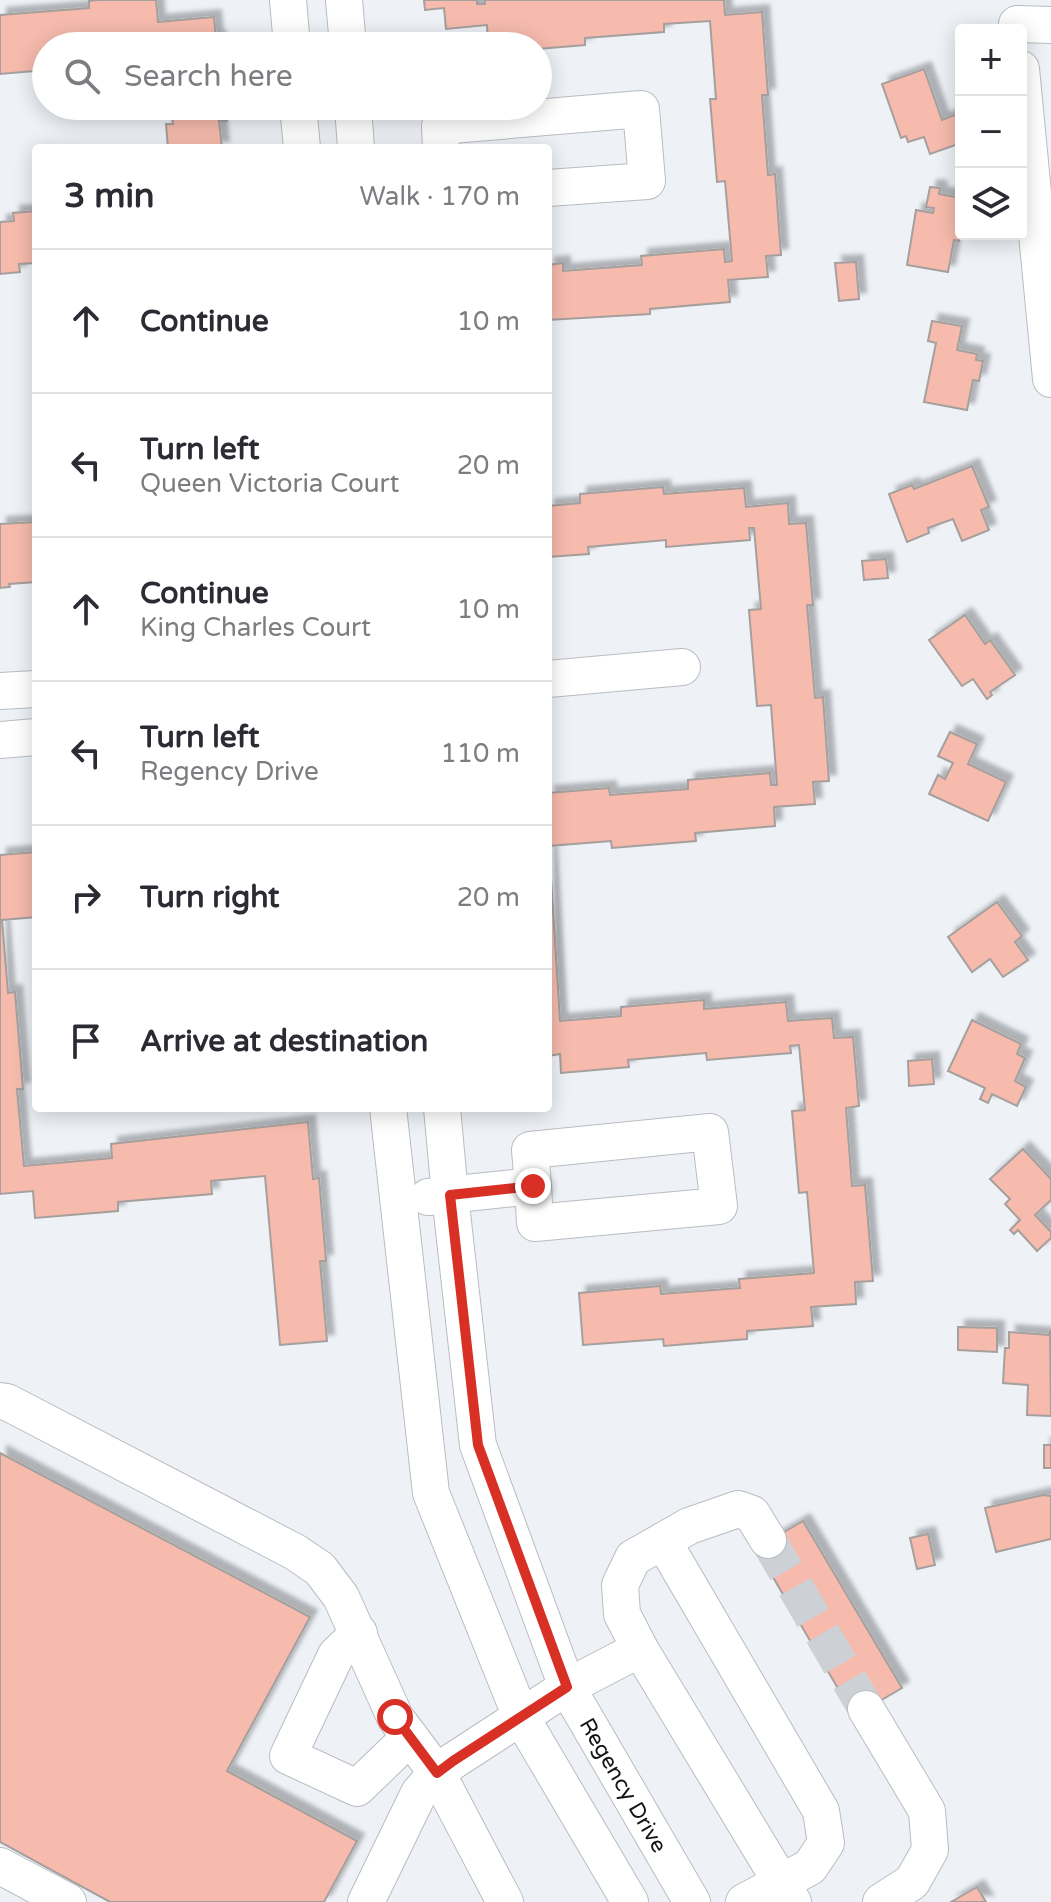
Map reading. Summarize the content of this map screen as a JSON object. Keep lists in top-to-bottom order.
{
  "streets": {
    "street": ["Regency Drive"]
  },
  "page": {
    "map_buttons": ["+", "−"],
    "search": "Search here",
    "heading": ["3 min", "Walk · 170 m"],
    "list": [
      ["Continue", "10 m"],
      ["Turn left", "Queen Victoria Court", "20 m"],
      ["Continue", "King Charles Court", "10 m"],
      ["Turn left", "Regency Drive", "110 m"],
      ["Turn right", "20 m"],
      "Arrive at destination"
    ]
  }
}
